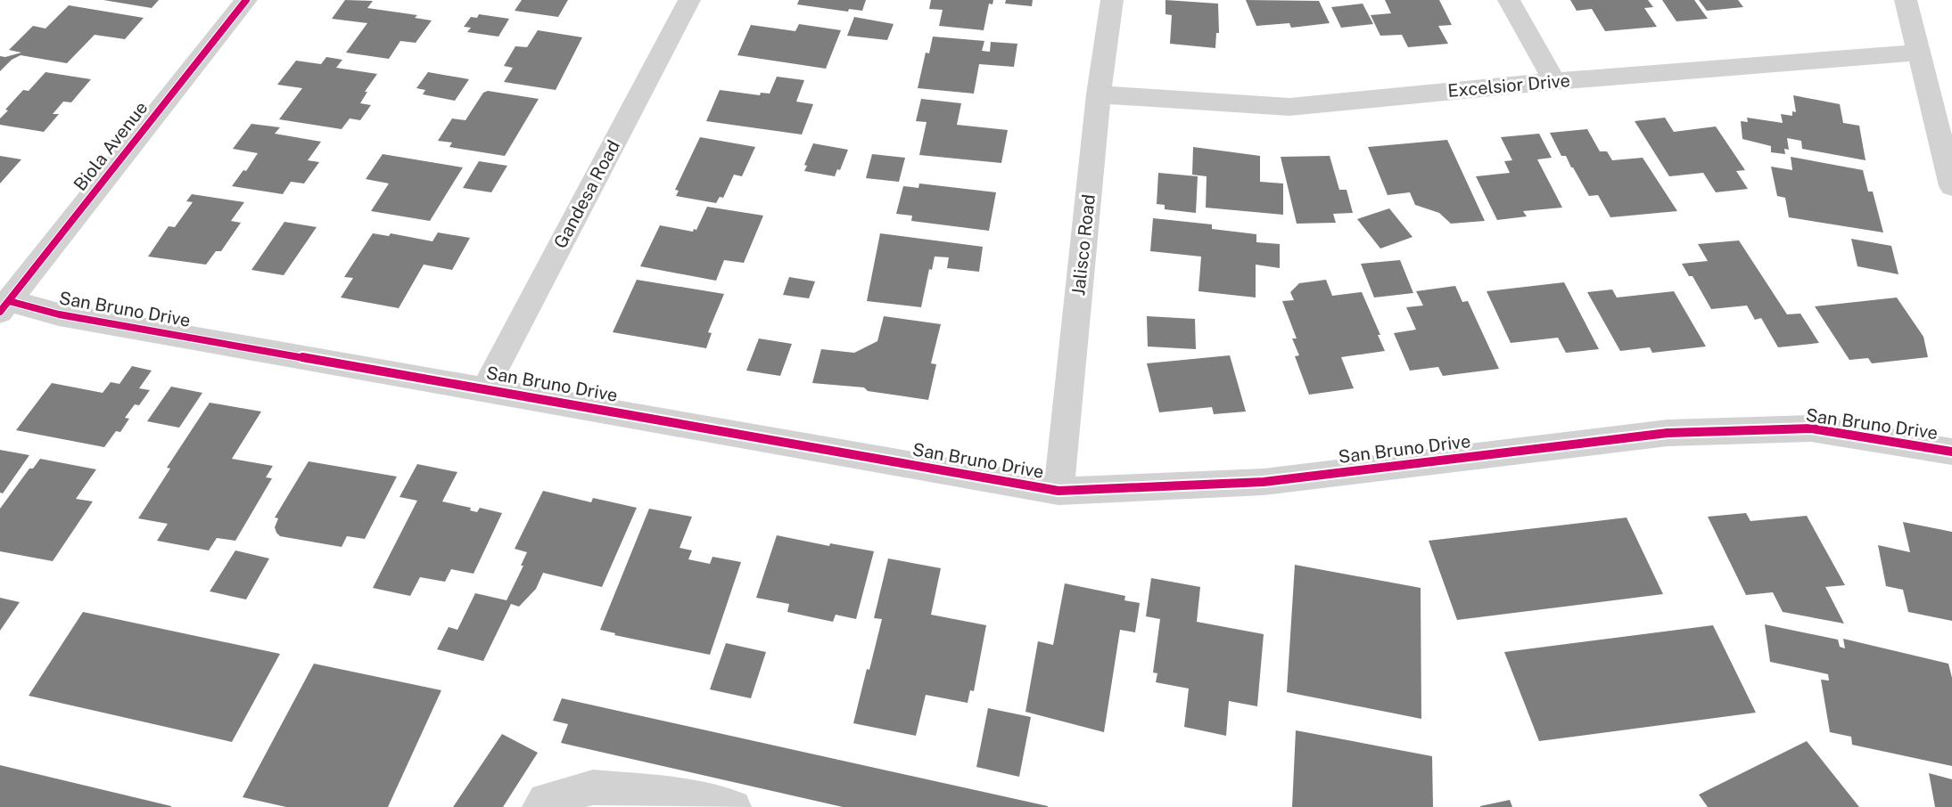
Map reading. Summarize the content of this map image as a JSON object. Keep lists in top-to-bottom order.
{
  "streets": {
    "street": [
      "Excelsior Drive",
      "Biola Avenue",
      "Gandesa Road",
      "Jalisco Road",
      "San Bruno Drive"
    ]
  },
  "crossings": [
    ["Excelsior Drive", "Jalisco Road"],
    ["Biola Avenue", "San Bruno Drive"],
    ["Gandesa Road", "San Bruno Drive"],
    ["Jalisco Road", "San Bruno Drive"]
  ]
}
